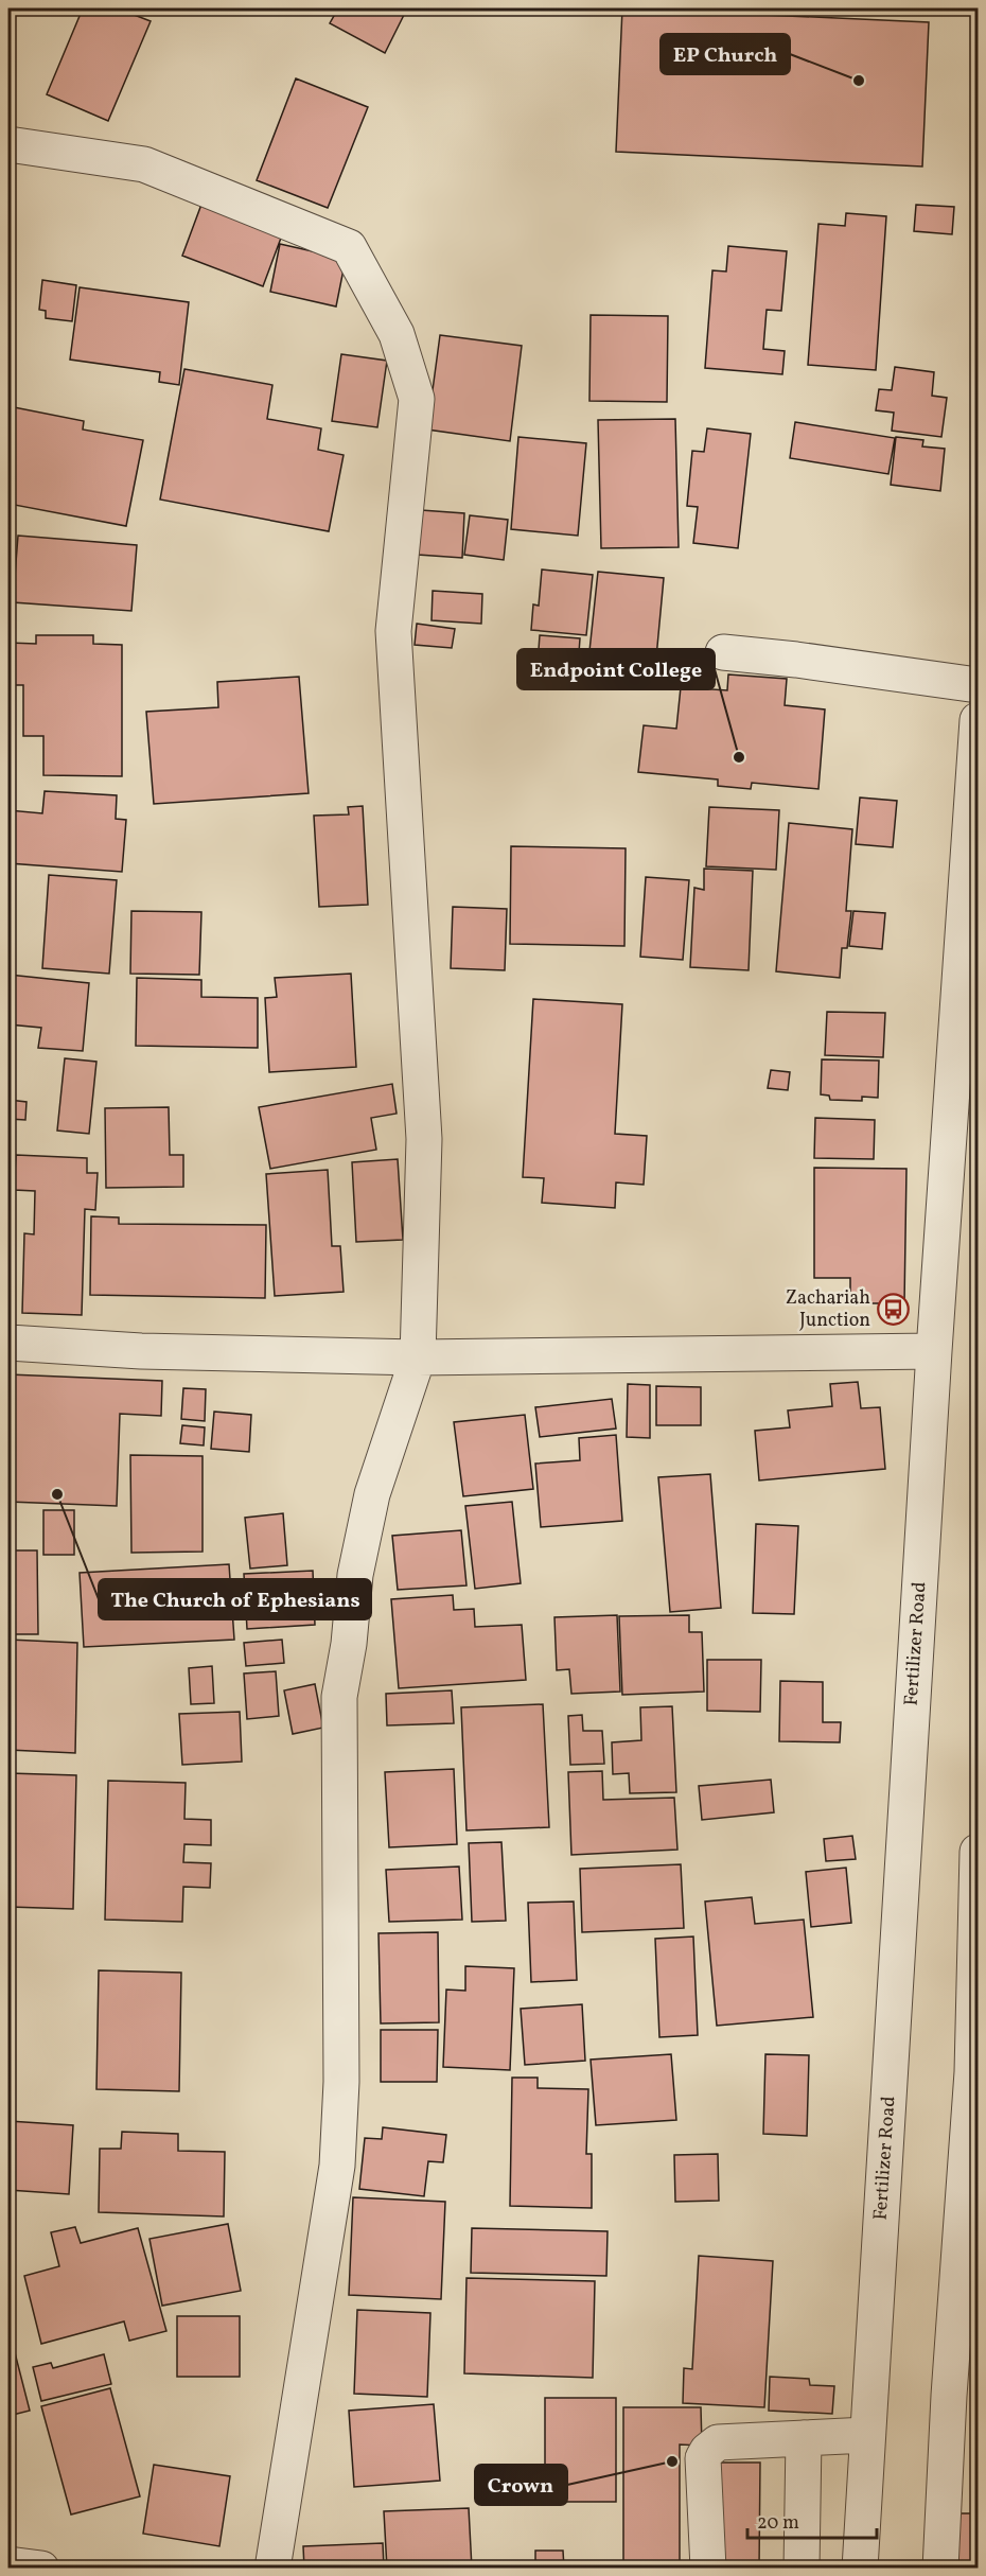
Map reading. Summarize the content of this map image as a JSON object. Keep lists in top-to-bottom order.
{
  "streets": {
    "street": ["Fertilizer Road"]
  },
  "places": {
    "other": [
      "EP Church",
      "Endpoint College",
      "The Church of Ephesians",
      "Crown"
    ],
    "bus stop": ["Zachariah Junction"]
  },
  "scale_bar": "20 m"
}
